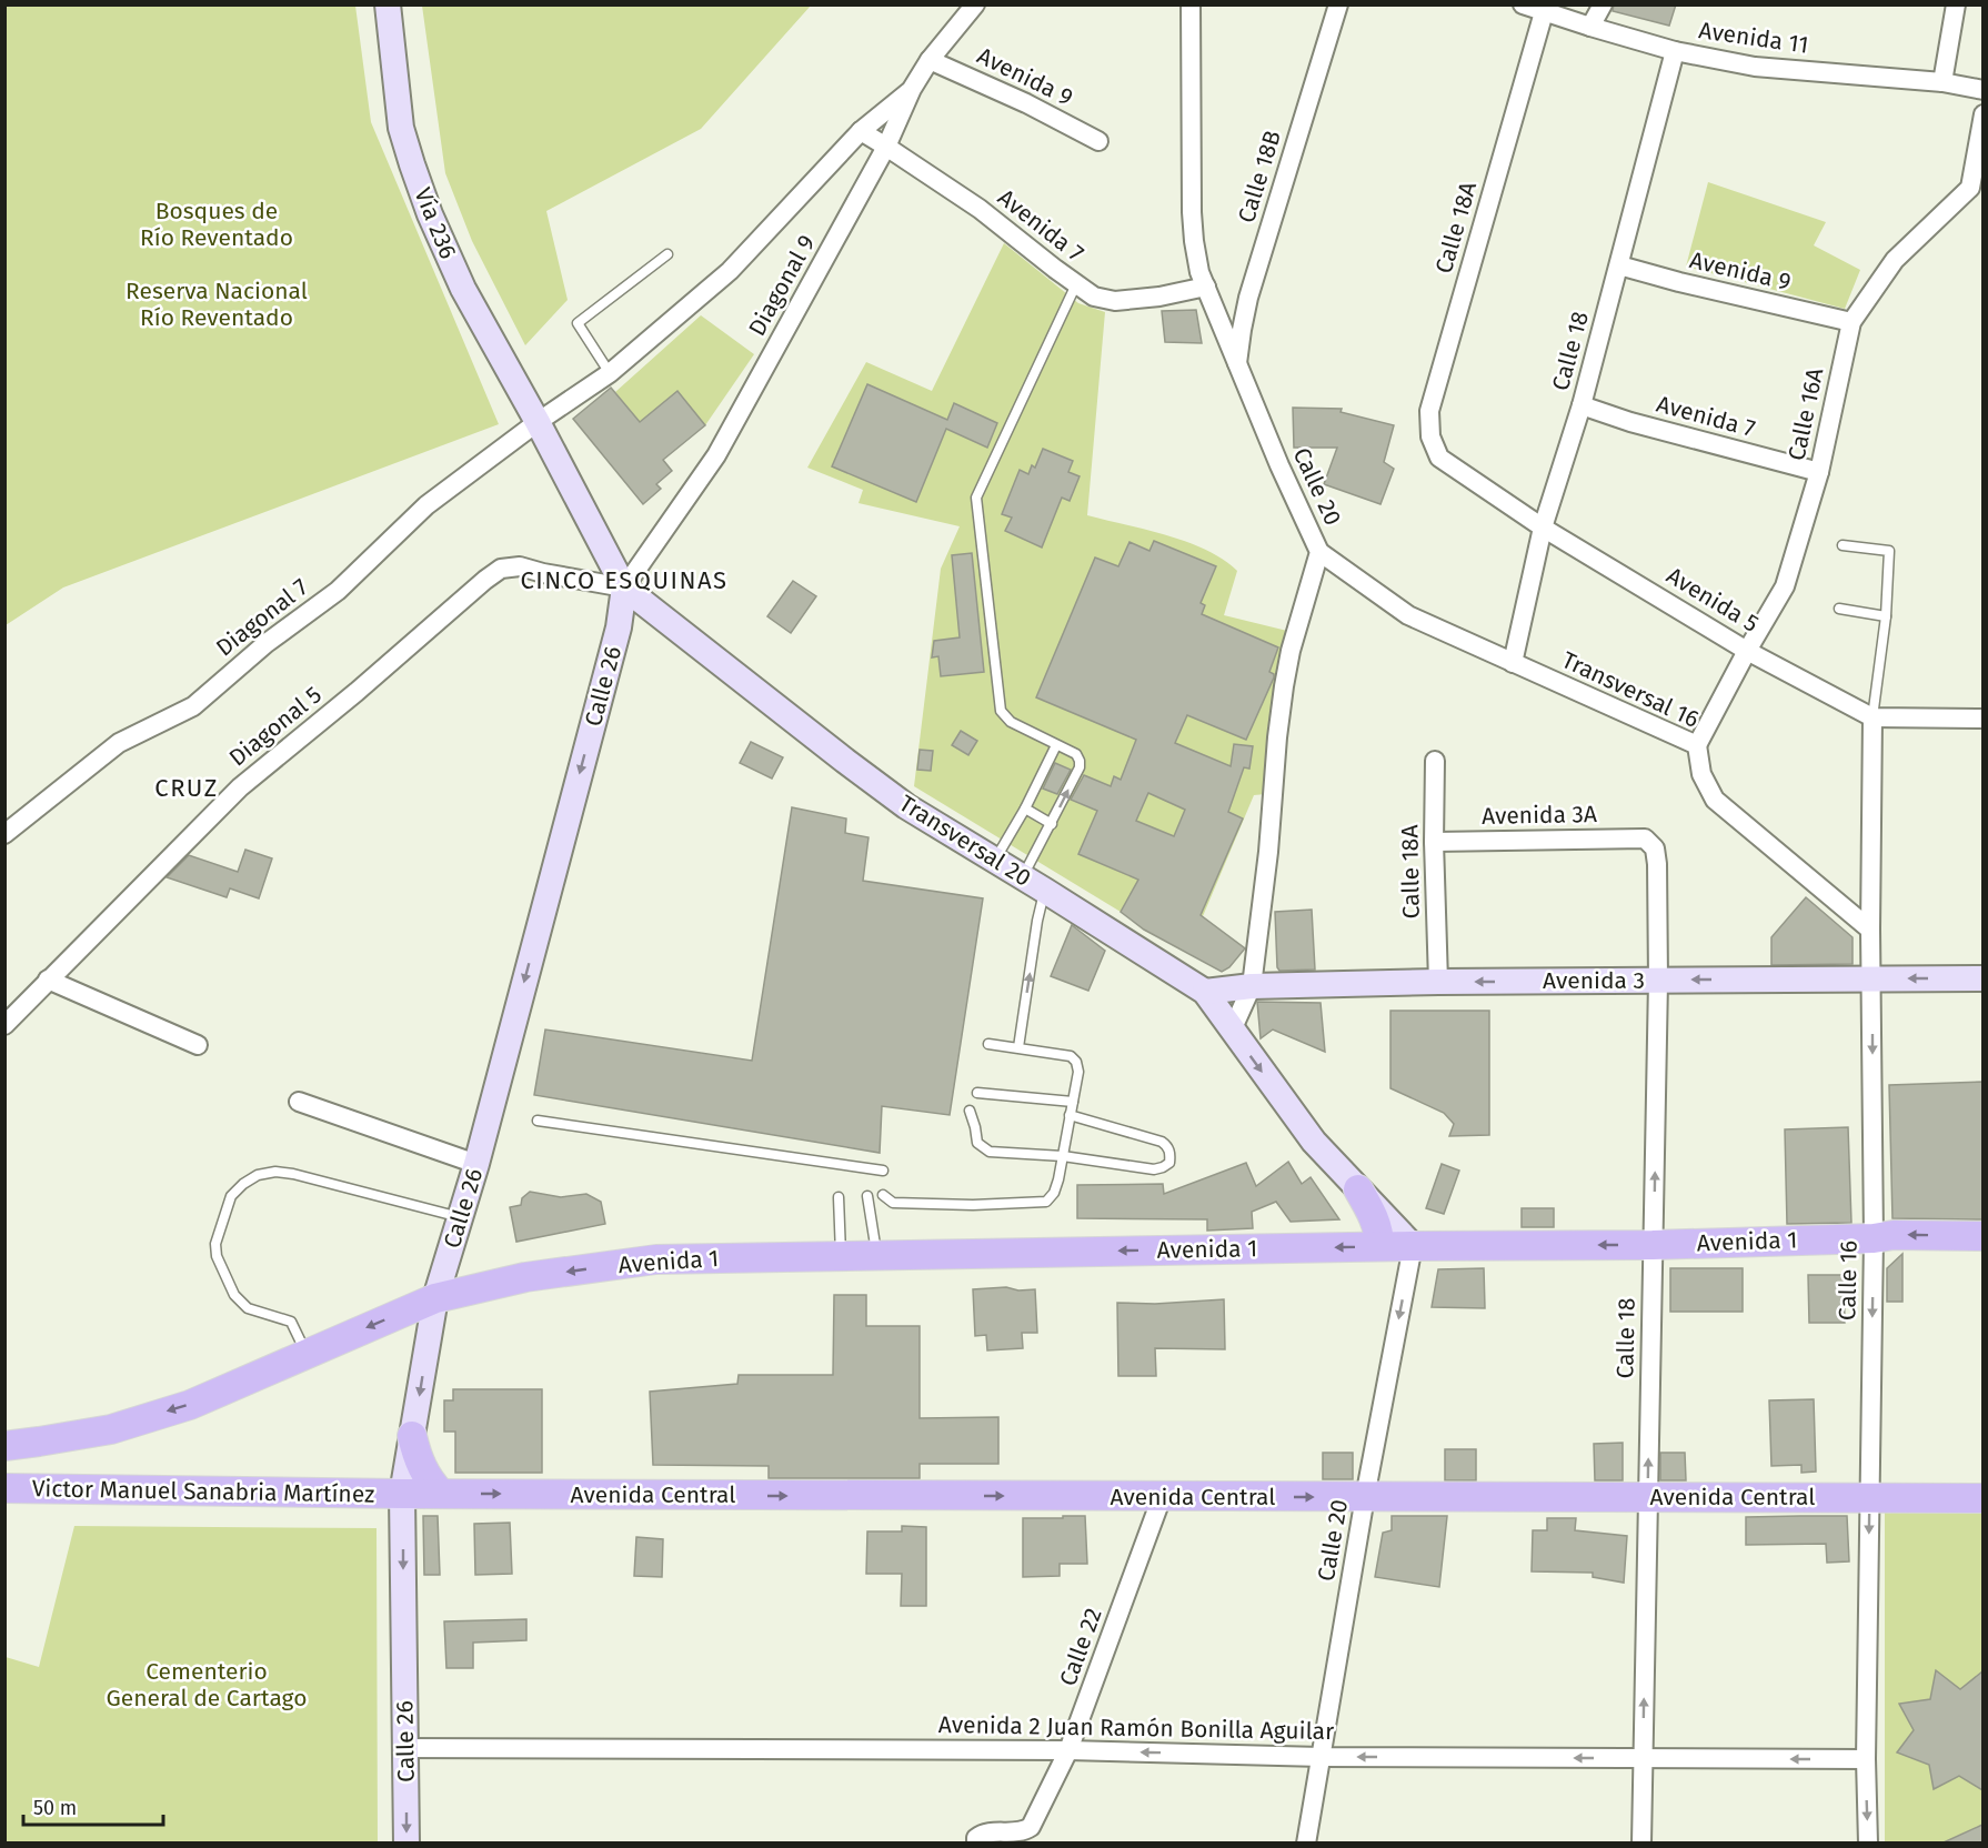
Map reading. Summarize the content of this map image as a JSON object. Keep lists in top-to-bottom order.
{
  "streets": {
    "main road": [
      "Vía 236",
      "Calle 26",
      "Transversal 20",
      "Avenida 3",
      "Avenida 1",
      "Victor Manuel Sanabria Martínez",
      "Avenida Central"
    ],
    "street": [
      "Avenida 11",
      "Avenida 9",
      "Calle 18B",
      "Avenida 7",
      "Calle 18A",
      "Diagonal 9",
      "Calle 18",
      "Calle 16A",
      "Calle 20",
      "Avenida 5",
      "Diagonal 7",
      "Transversal 16",
      "Diagonal 5",
      "Avenida 3A",
      "Calle 16",
      "Calle 22",
      "Avenida 2 Juan Ramón Bonilla Aguilar"
    ]
  },
  "crossings": [
    ["Avenida 11", "Calle 18A"],
    ["Avenida 11", "Calle 18"],
    ["Avenida 9", "Diagonal 9"],
    ["Avenida 9", "Calle 18"],
    ["Avenida 9", "Calle 16A"],
    ["Calle 18B", "Calle 20"],
    ["Vía 236", "Diagonal 7"],
    ["Vía 236", "Transversal 20"],
    ["Avenida 7", "Diagonal 9"],
    ["Avenida 7", "Calle 18"],
    ["Avenida 7", "Calle 16A"],
    ["Avenida 7", "Calle 20"],
    ["Avenida 7", "Diagonal 7"],
    ["Calle 18A", "Avenida 5"],
    ["Calle 18A", "Avenida 3A"],
    ["Calle 18A", "Avenida 3"],
    ["Diagonal 9", "Diagonal 7"],
    ["Diagonal 9", "Calle 26"],
    ["Diagonal 9", "Diagonal 5"],
    ["Diagonal 9", "Transversal 20"],
    ["Calle 18", "Avenida 5"],
    ["Calle 18", "Transversal 16"],
    ["Calle 18", "Avenida 3A"],
    ["Calle 18", "Avenida 3"],
    ["Calle 18", "Avenida 1"],
    ["Calle 18", "Avenida Central"],
    ["Calle 18", "Avenida 2 Juan Ramón Bonilla Aguilar"],
    ["Calle 16A", "Avenida 5"],
    ["Calle 16A", "Transversal 16"],
    ["Calle 20", "Transversal 16"],
    ["Calle 20", "Transversal 20"],
    ["Calle 20", "Avenida 3"],
    ["Calle 20", "Avenida 1"],
    ["Calle 20", "Avenida Central"],
    ["Calle 20", "Avenida 2 Juan Ramón Bonilla Aguilar"],
    ["Avenida 5", "Calle 16"],
    ["Diagonal 7", "Transversal 20"],
    ["Calle 26", "Diagonal 5"],
    ["Calle 26", "Transversal 20"],
    ["Calle 26", "Avenida 1"],
    ["Calle 26", "Victor Manuel Sanabria Martínez"],
    ["Calle 26", "Avenida Central"],
    ["Calle 26", "Avenida 2 Juan Ramón Bonilla Aguilar"],
    ["Transversal 16", "Calle 16"],
    ["Diagonal 5", "Transversal 20"],
    ["Transversal 20", "Avenida 3"],
    ["Transversal 20", "Avenida 1"],
    ["Avenida 3", "Calle 16"],
    ["Avenida 1", "Calle 16"],
    ["Avenida 1", "Victor Manuel Sanabria Martínez"],
    ["Calle 16", "Avenida Central"],
    ["Calle 16", "Avenida 2 Juan Ramón Bonilla Aguilar"],
    ["Victor Manuel Sanabria Martínez", "Avenida Central"],
    ["Avenida Central", "Calle 22"],
    ["Calle 22", "Avenida 2 Juan Ramón Bonilla Aguilar"]
  ],
  "one_way": [
    "Calle 18",
    "Calle 26",
    "Avenida 3",
    "Avenida 1",
    "Calle 16",
    "Avenida Central",
    "Avenida 2 Juan Ramón Bonilla Aguilar"
  ],
  "districts": ["CINCO ESQUINAS", "CRUZ"],
  "parks": ["Bosques de Río Reventado", "Reserva Nacional Río Reventado", "Cementerio General de Cartago"],
  "scale_bar": "50 m"
}
